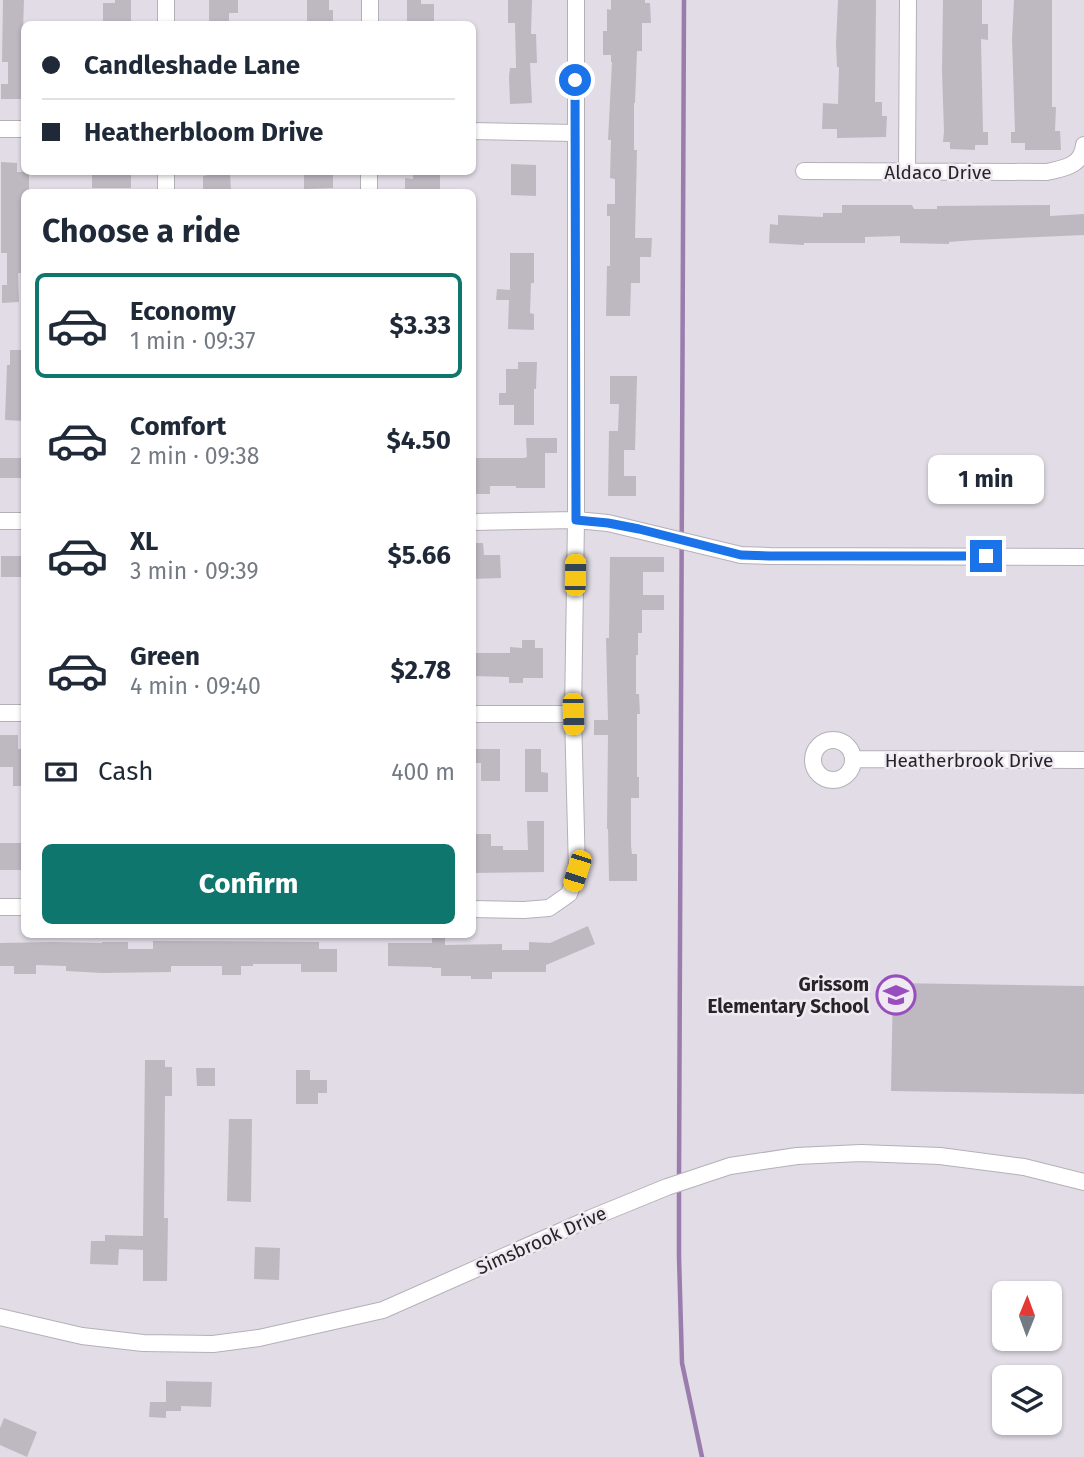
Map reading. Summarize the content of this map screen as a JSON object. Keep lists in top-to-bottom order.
{
  "streets": {
    "street": ["Aldaco Drive", "Heatherbrook Drive", "Simsbrook Drive"]
  },
  "places": {
    "school or university": ["Grissom Elementary School"]
  },
  "north": "top",
  "page": {
    "banner": ["Candleshade Lane", "Heatherbloom Drive"],
    "heading": "Choose a ride",
    "list": [
      {
        "name": "Economy",
        "note": "1 min · 09:37",
        "value": "$3.33"
      },
      {
        "name": "Comfort",
        "note": "2 min · 09:38",
        "value": "$4.50"
      },
      {
        "name": "XL",
        "note": "3 min · 09:39",
        "value": "$5.66"
      },
      {
        "name": "Green",
        "note": "4 min · 09:40",
        "value": "$2.78"
      }
    ],
    "bubble": "1 min",
    "pay": ["Cash", "400 m"],
    "buttons": "Confirm"
  }
}
